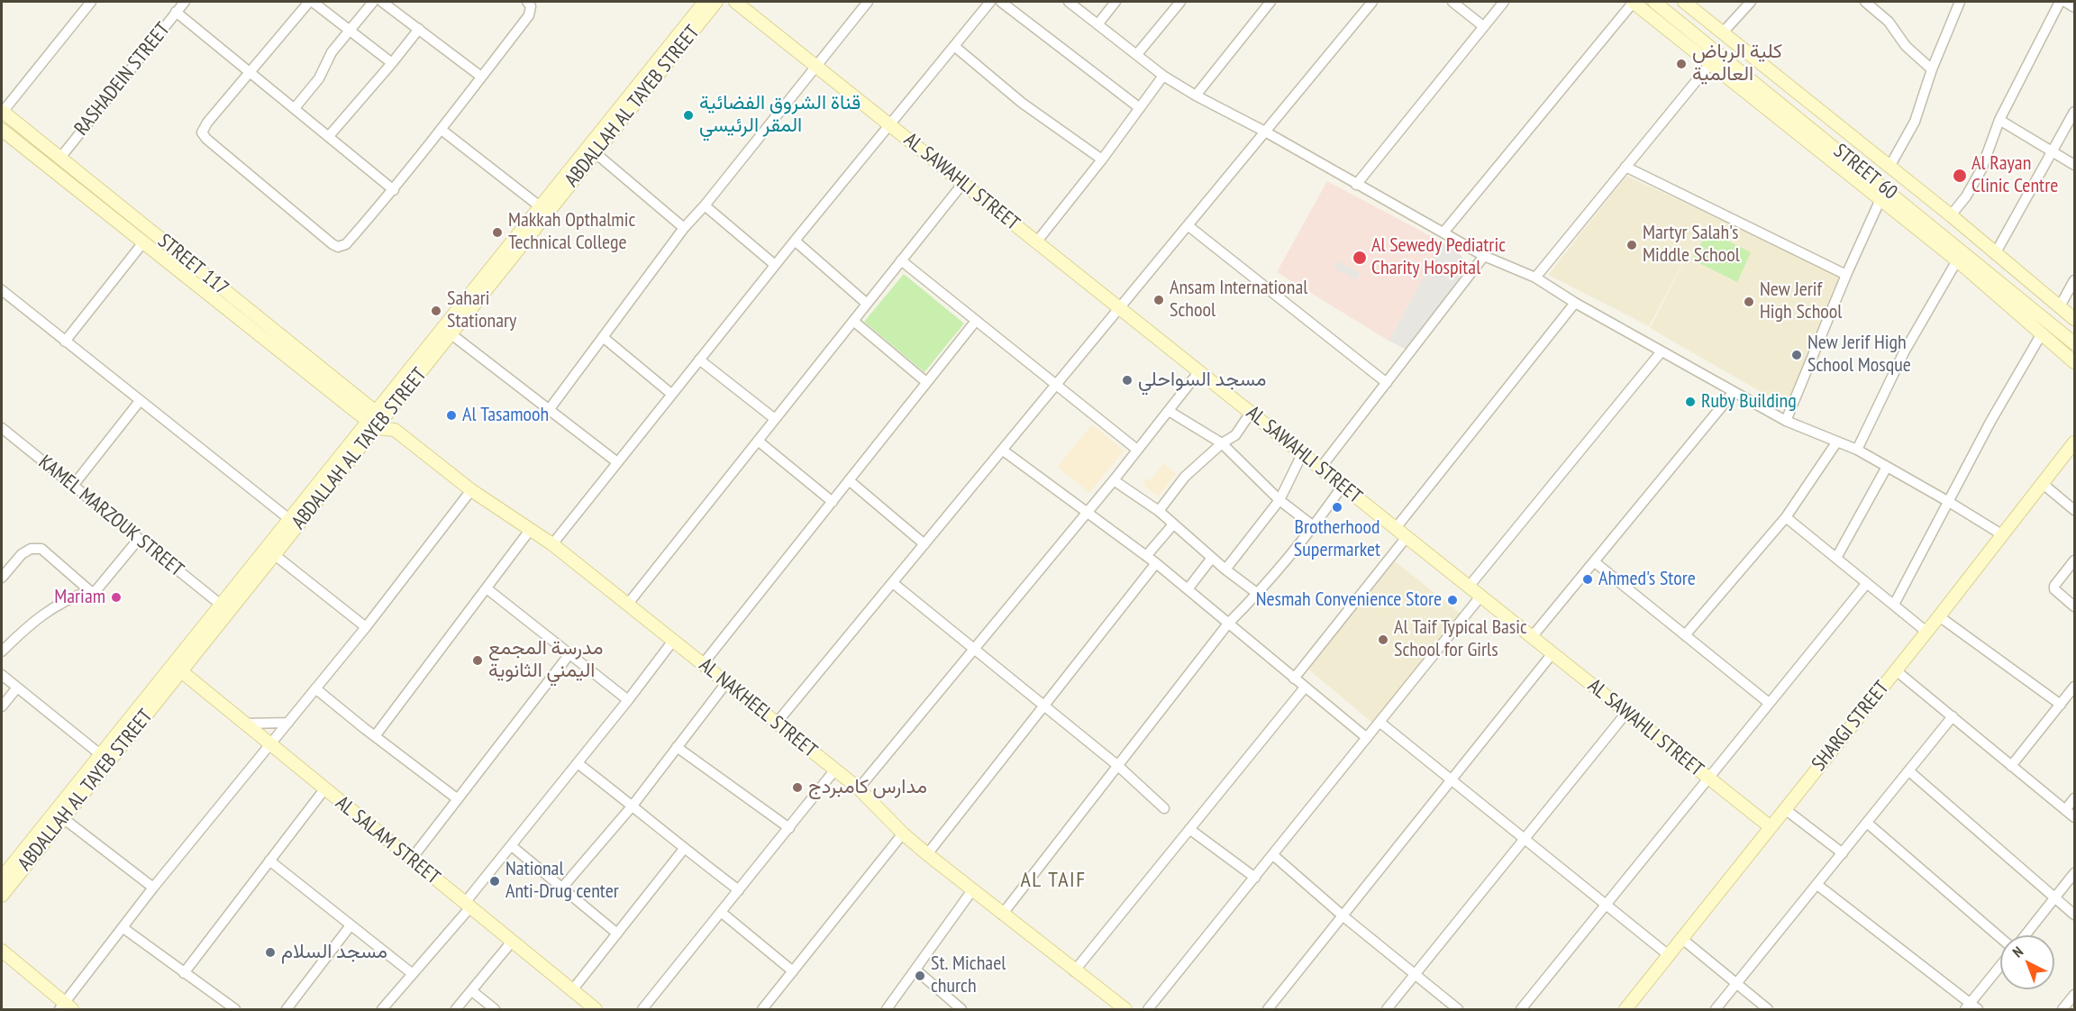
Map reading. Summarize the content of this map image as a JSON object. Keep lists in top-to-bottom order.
{
  "streets": {
    "street": [
      "RASHADEIN STREET",
      "ABDALLAH AL TAYEB STREET",
      "STREET 60",
      "AL SAWAHLI STREET",
      "STREET 117",
      "KAMEL MARZOUK STREET",
      "AL NAKHEEL STREET",
      "SHARGI STREET",
      "AL SALAM STREET"
    ]
  },
  "crossings": [
    ["RASHADEIN STREET", "STREET 117"],
    ["ABDALLAH AL TAYEB STREET", "STREET 117"],
    ["ABDALLAH AL TAYEB STREET", "KAMEL MARZOUK STREET"],
    ["ABDALLAH AL TAYEB STREET", "AL NAKHEEL STREET"],
    ["ABDALLAH AL TAYEB STREET", "AL SALAM STREET"],
    ["AL SAWAHLI STREET", "SHARGI STREET"],
    ["STREET 117", "AL NAKHEEL STREET"]
  ],
  "districts": ["AL TAIF"],
  "places": [
    "كلية الرباض العالمية",
    "قناة الشروق الفضائية المقر الرئيسي",
    "Al Rayan Clinic Centre",
    "Makkah Opthalmic Technical College",
    "Martyr Salah's Middle School",
    "Al Sewedy Pediatric Charity Hospital",
    "Ansam International School",
    "New Jerif High School",
    "Sahari Stationary",
    "New Jerif High School Mosque",
    "مسجد السواحلي",
    "Ruby Building",
    "Al Tasamooh",
    "Brotherhood Supermarket",
    "Ahmed's Store",
    "Mariam",
    "Nesmah Convenience Store",
    "Al Taif Typical Basic School for Girls",
    "مدرسة المجمع اليمني الثانوية",
    "مدارس كامبردج",
    "National Anti-Drug center",
    "مسجد السلام",
    "St. Michael church"
  ],
  "north": "top left"
}
